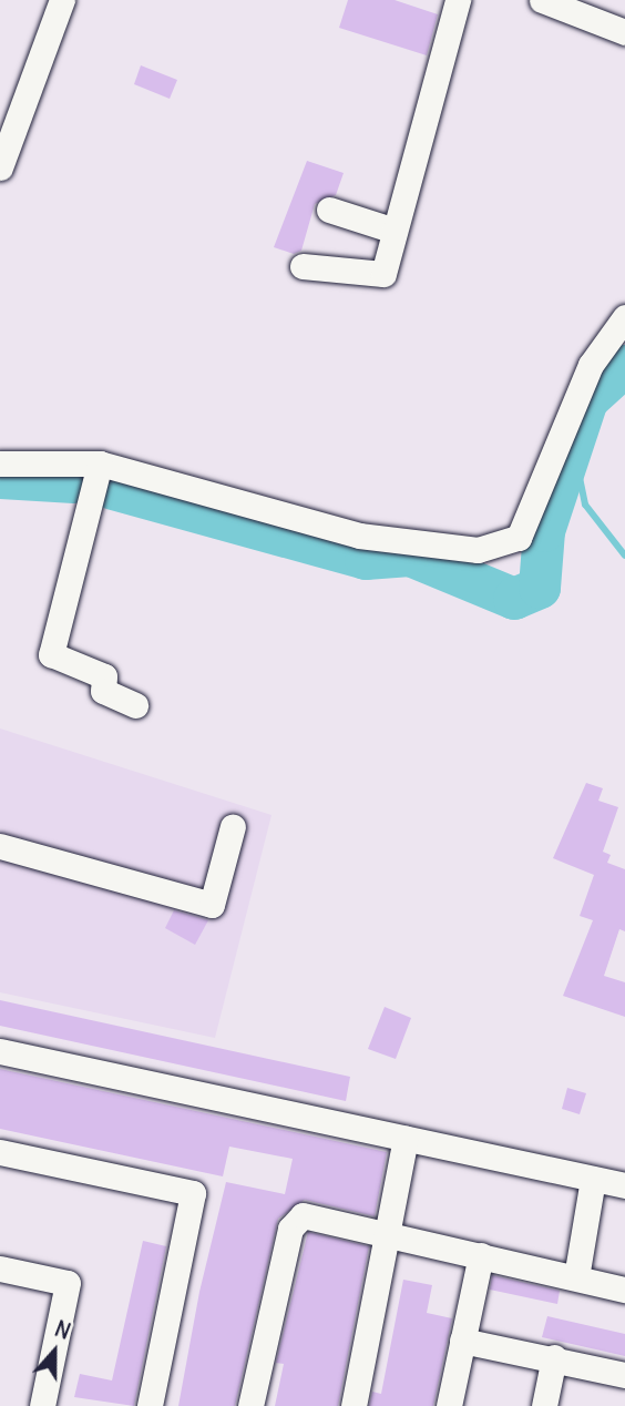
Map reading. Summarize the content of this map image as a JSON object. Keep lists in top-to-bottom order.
{
  "north": "top"
}
